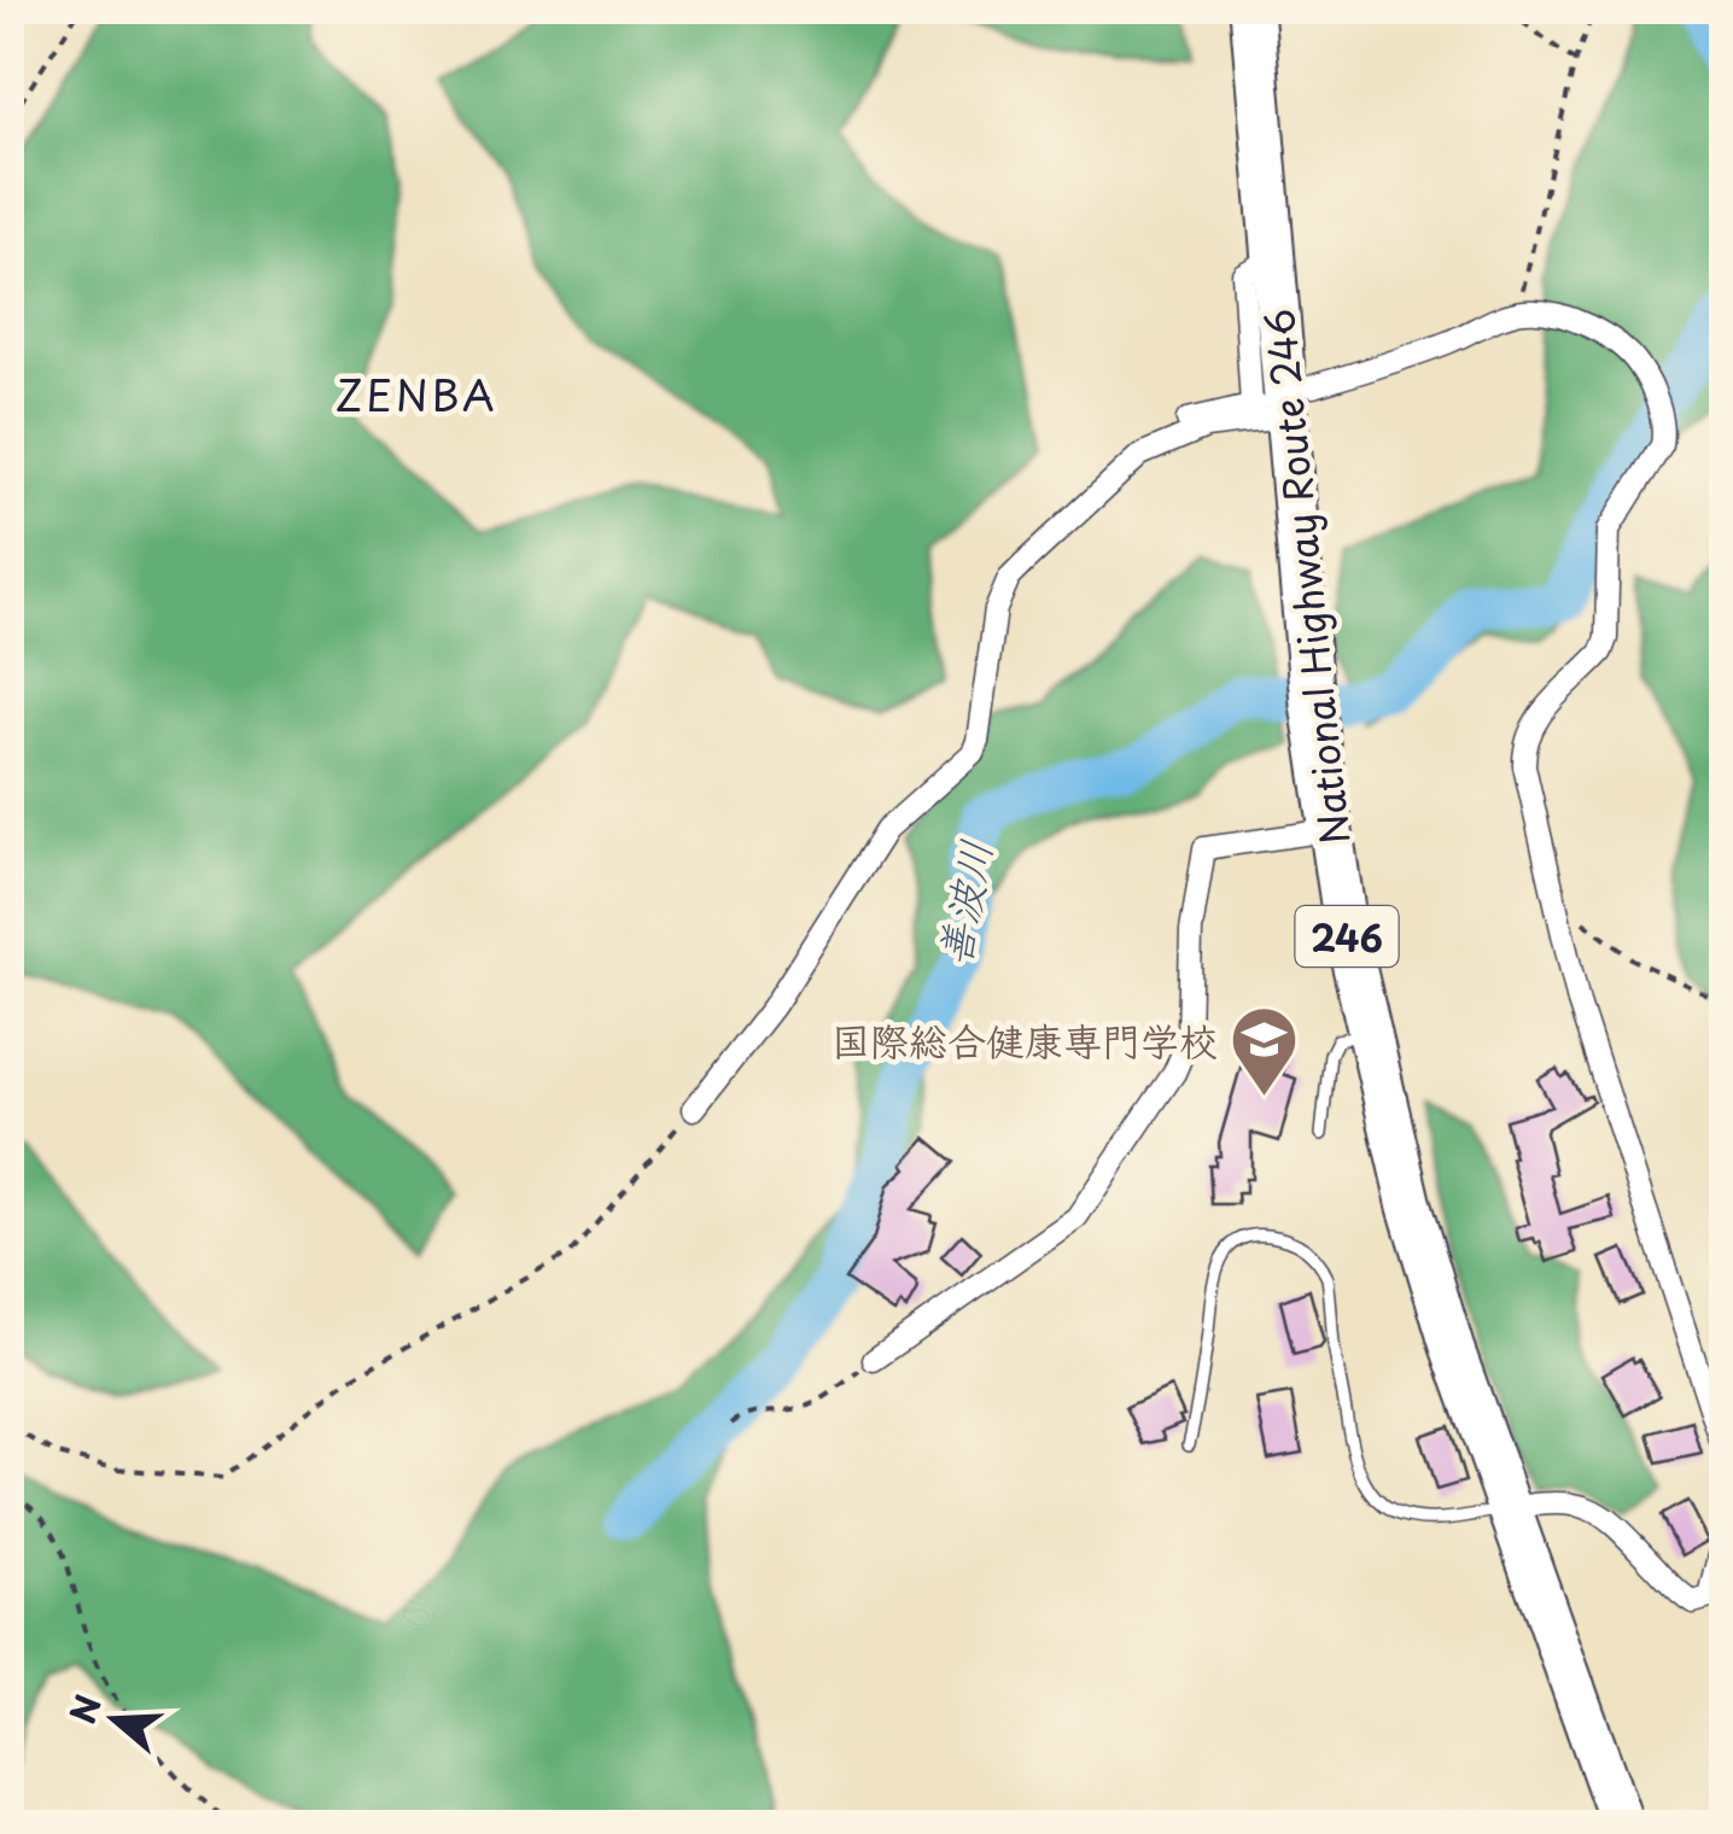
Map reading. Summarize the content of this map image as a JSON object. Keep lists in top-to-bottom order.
{
  "streets": {
    "highway": ["National Highway Route 246", "246"]
  },
  "districts": ["ZENBA"],
  "water": ["善波川"],
  "places": {
    "school or university": ["国際総合健康専門学校"]
  },
  "north": "left"
}
